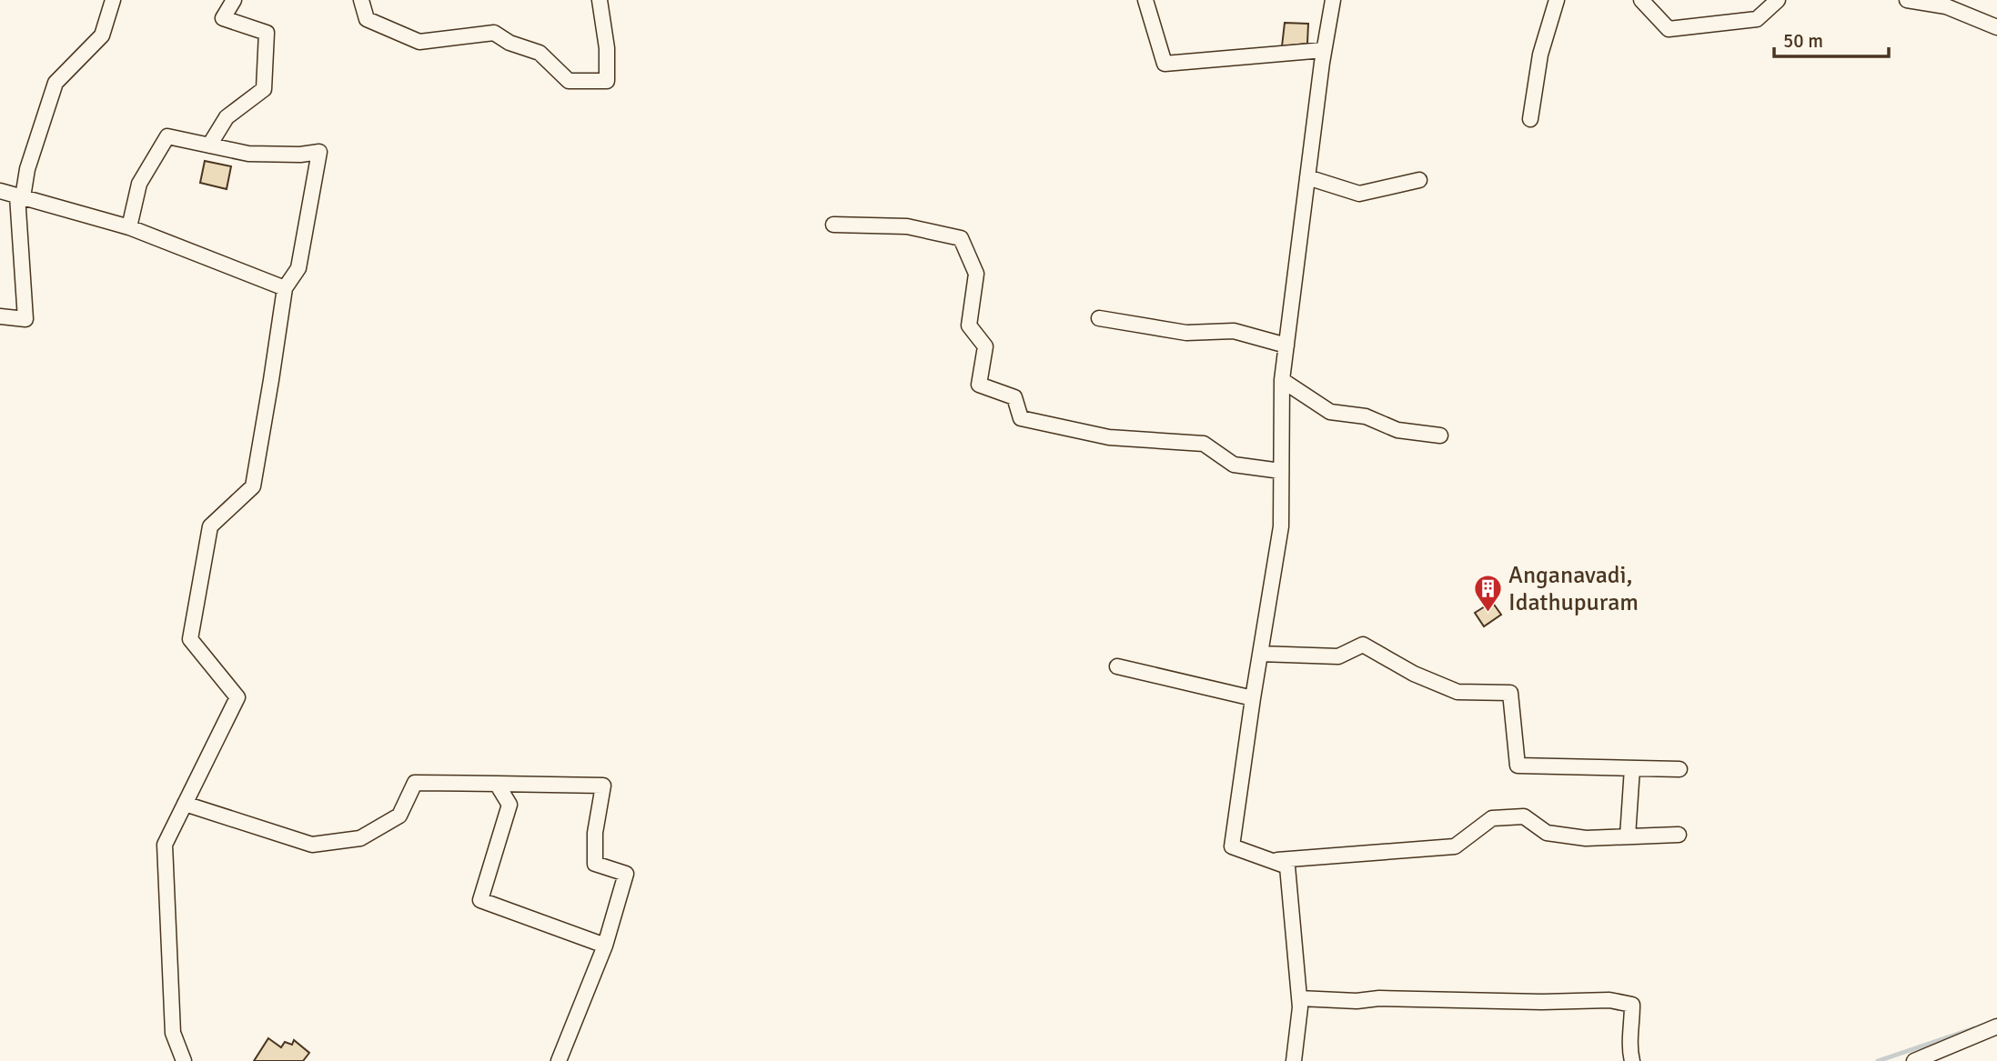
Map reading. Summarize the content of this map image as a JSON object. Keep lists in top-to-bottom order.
{
  "places": {
    "building": ["Anganavadi, Idathupuram"]
  },
  "scale_bar": "50 m"
}
